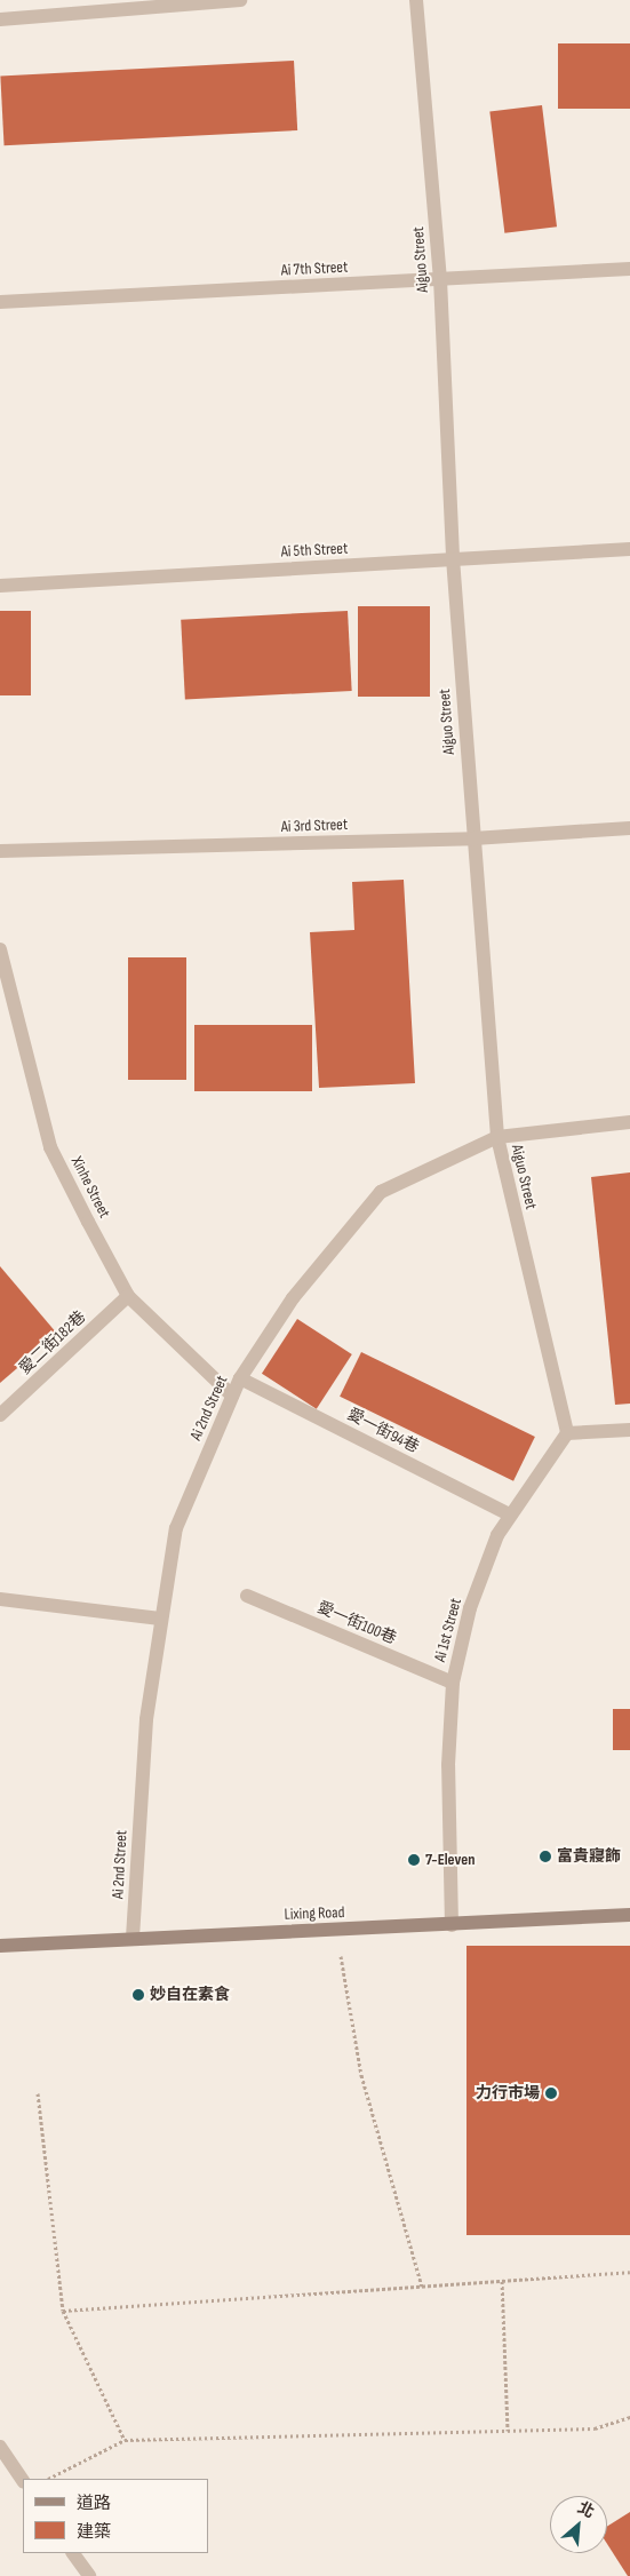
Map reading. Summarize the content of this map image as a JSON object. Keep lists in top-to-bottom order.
{
  "streets": {
    "street": [
      "Aiguo Street",
      "Ai 7th Street",
      "Ai 5th Street",
      "Ai 3rd Street",
      "Xinhe Street",
      "愛二街182巷",
      "Ai 2nd Street",
      "愛一街94巷",
      "愛一街100巷",
      "Ai 1st Street",
      "Lixing Road"
    ]
  },
  "crossings": [
    ["Aiguo Street", "Ai 7th Street"],
    ["Aiguo Street", "Ai 5th Street"],
    ["Aiguo Street", "Ai 3rd Street"],
    ["Aiguo Street", "Ai 2nd Street"],
    ["Aiguo Street", "Ai 1st Street"],
    ["Xinhe Street", "愛二街182巷"],
    ["Xinhe Street", "Ai 2nd Street"],
    ["Ai 2nd Street", "愛一街94巷"],
    ["Ai 2nd Street", "Lixing Road"],
    ["愛一街94巷", "Ai 1st Street"],
    ["愛一街100巷", "Ai 1st Street"],
    ["Ai 1st Street", "Lixing Road"]
  ],
  "places": [
    "富貴寢飾",
    "7-Eleven",
    "妙自在素食",
    "力行市場"
  ],
  "legend": ["道路", "建築"],
  "north": "top right"
}
